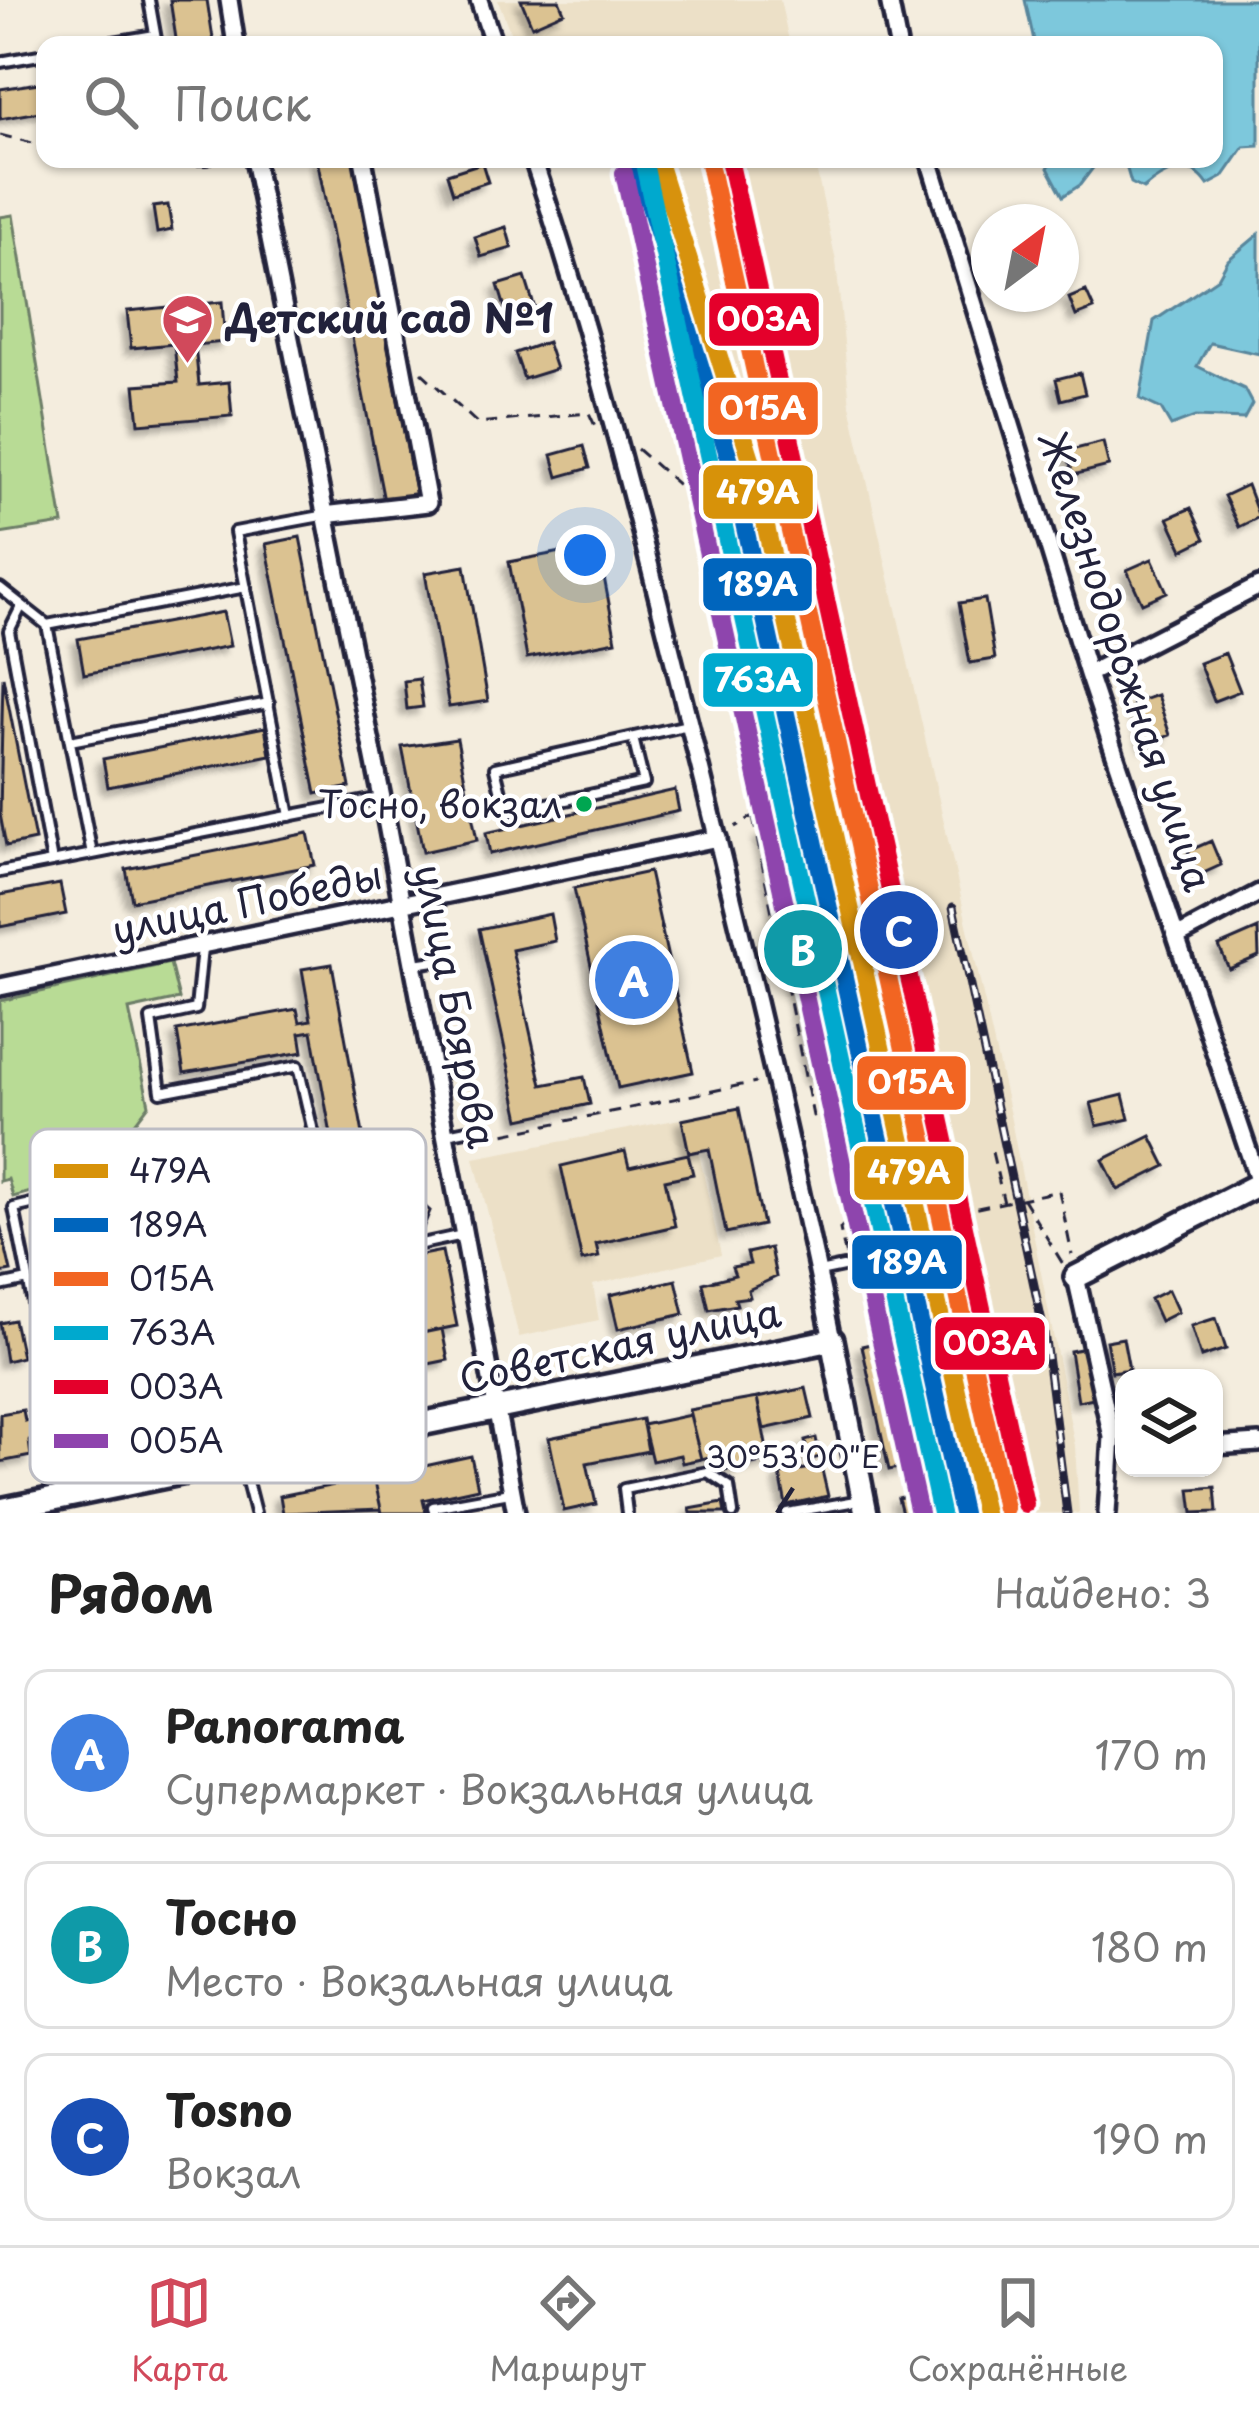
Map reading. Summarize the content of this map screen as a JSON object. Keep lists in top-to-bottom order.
{
  "streets": {
    "street": [
      "Железнодорожная улица",
      "улица Победы",
      "улица Боярова",
      "Советская улица"
    ]
  },
  "crossings": [
    ["улица Победы", "улица Боярова"],
    ["улица Боярова", "Советская улица"]
  ],
  "places": {
    "school or university": ["Детский сад №1"],
    "other": ["Тосно, вокзал"]
  },
  "lines": [
    "transit line 479А",
    "transit line 189А",
    "transit line 015А",
    "transit line 763А",
    "transit line 003А",
    "transit line 005А"
  ],
  "legend": [
    "479А",
    "189А",
    "015А",
    "763А",
    "003А",
    "005А"
  ],
  "north": "top right",
  "page": {
    "search": "Поиск",
    "pins": ["C", "B", "A"],
    "heading": ["Рядом", "Найдено: 3"],
    "list": [
      {
        "mark": "A",
        "name": "Panorama",
        "note": "Супермаркет · Вокзальная улица",
        "value": "170 m"
      },
      {
        "mark": "B",
        "name": "Тосно",
        "note": "Место · Вокзальная улица",
        "value": "180 m"
      },
      {
        "mark": "C",
        "name": "Tosno",
        "note": "Вокзал",
        "value": "190 m"
      }
    ],
    "nav": ["Карта", "Маршрут", "Сохранённые"]
  },
  "coordinates": ["30°53'00\"E"]
}
